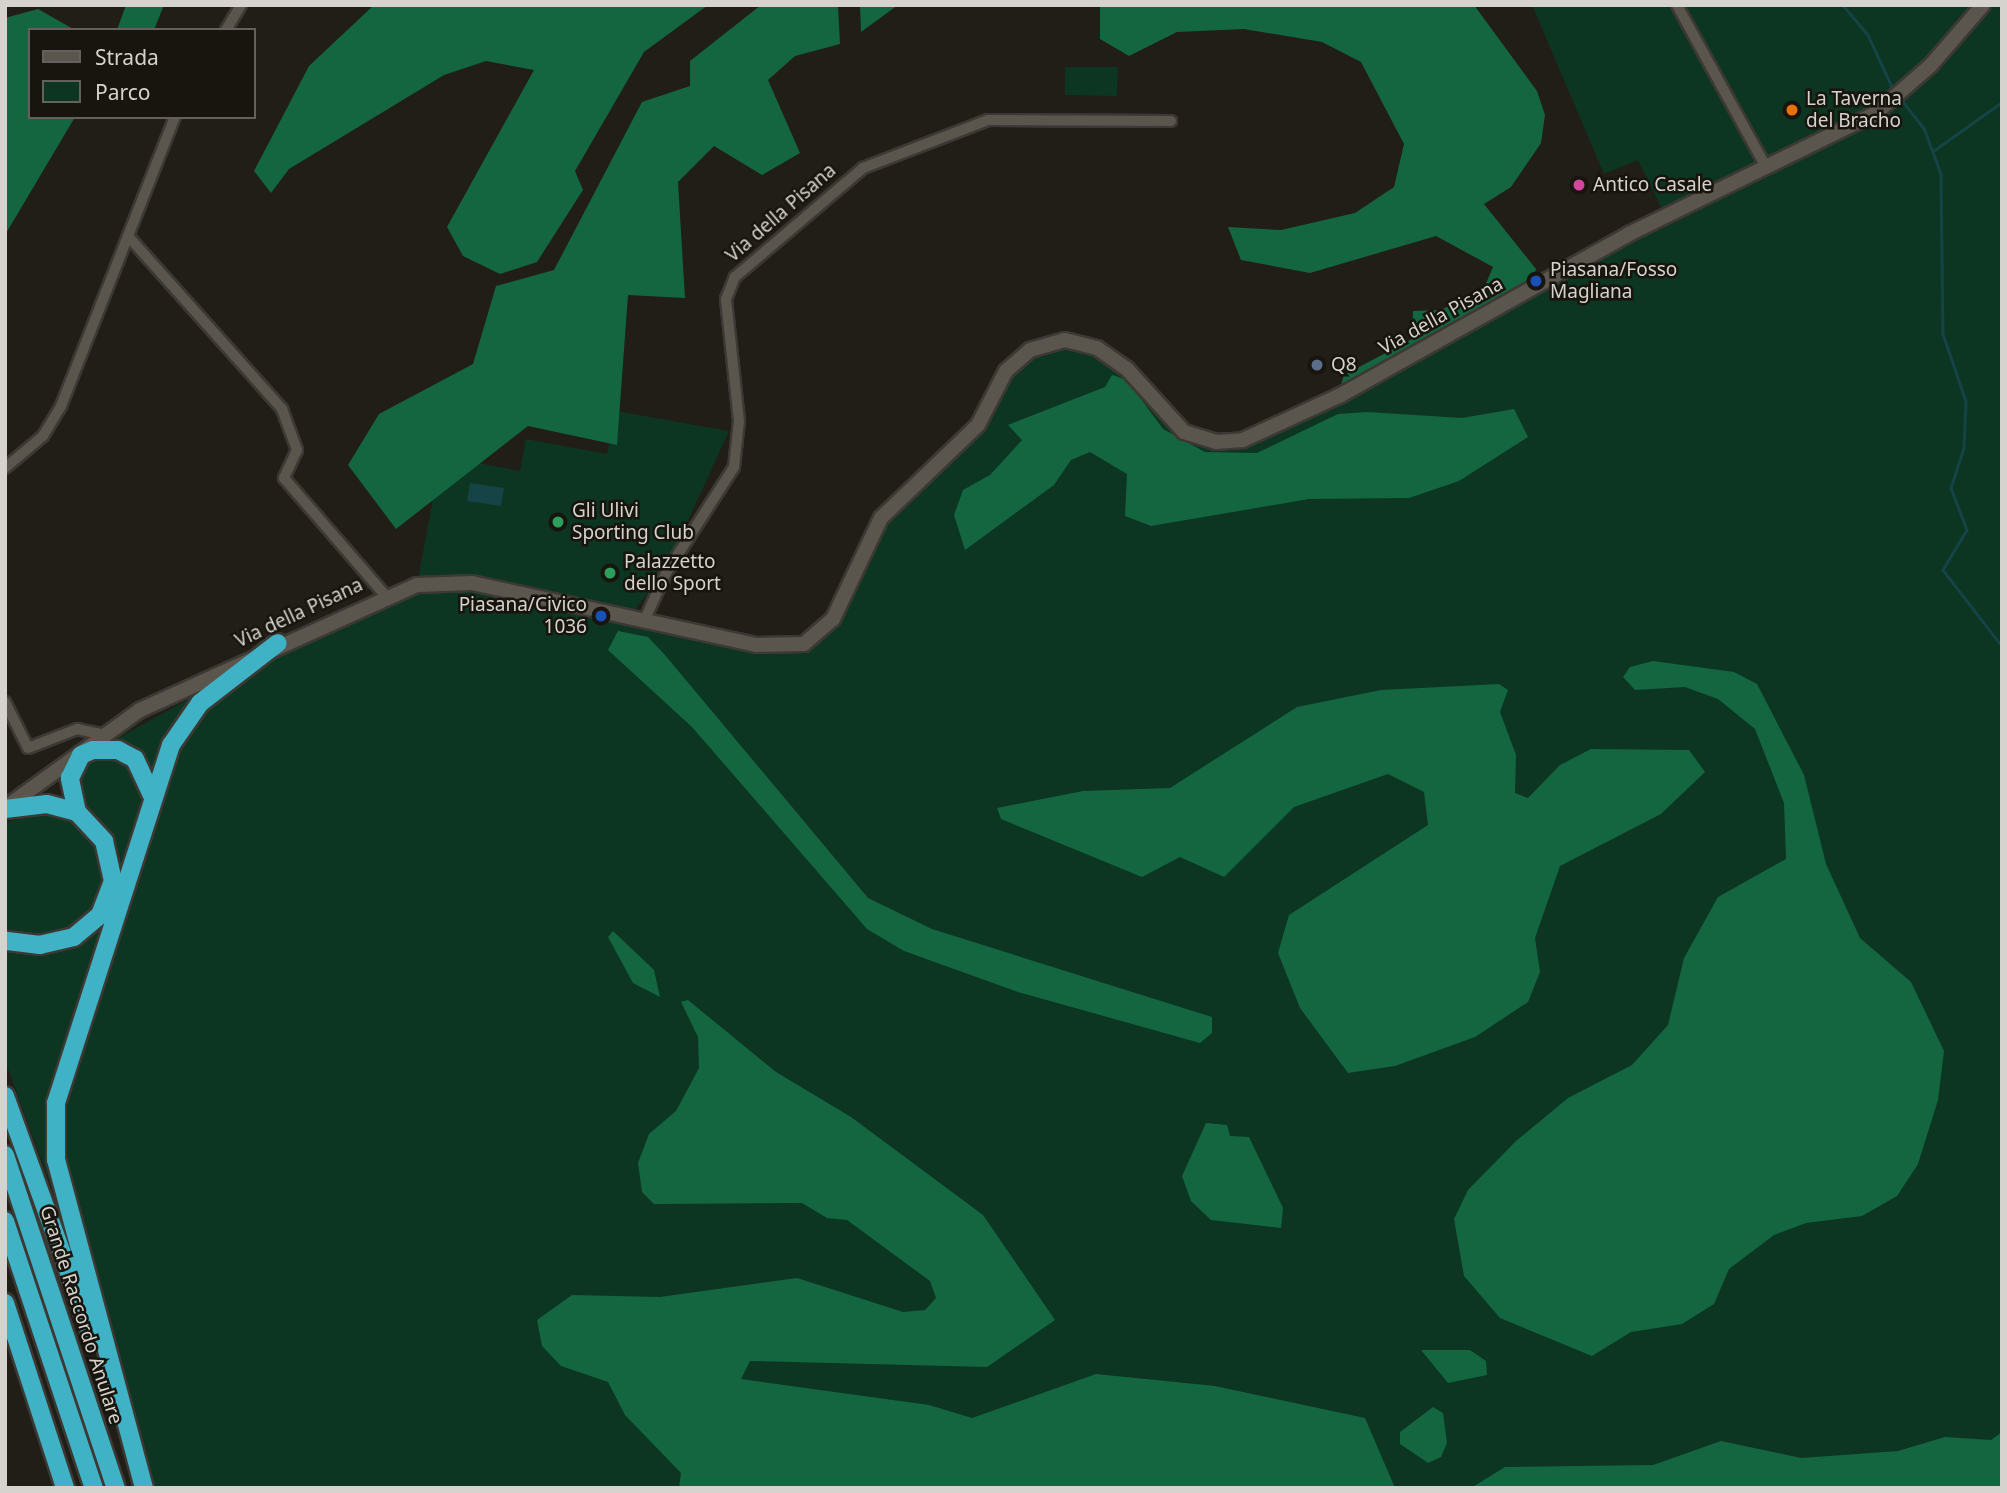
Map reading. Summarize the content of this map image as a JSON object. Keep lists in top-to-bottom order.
{
  "streets": {
    "highway": ["Grande Raccordo Anulare"],
    "main road": ["Via della Pisana"]
  },
  "places": [
    "La Taverna del Bracho",
    "Antico Casale",
    "Piasana/Fosso Magliana",
    "Q8",
    "Gli Ulivi Sporting Club",
    "Palazzetto dello Sport",
    "Piasana/Civico 1036"
  ],
  "legend": ["Strada", "Parco"]
}
